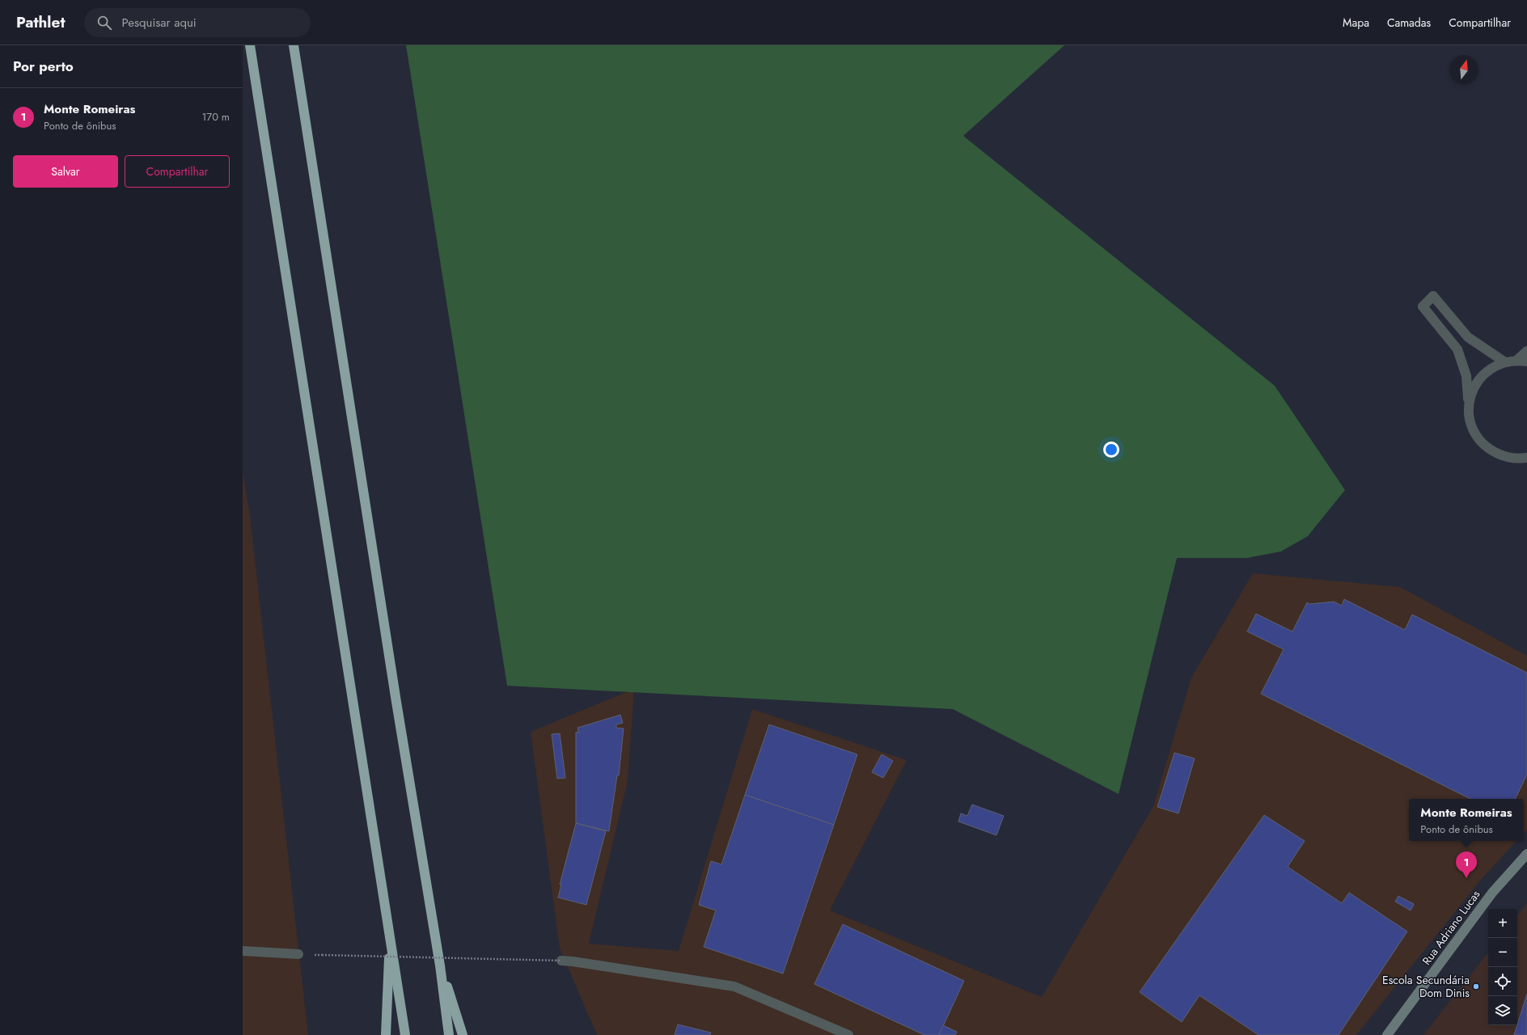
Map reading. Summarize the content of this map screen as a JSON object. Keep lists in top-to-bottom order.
{
  "streets": {
    "street": ["Rua Adriano Lucas"]
  },
  "places": ["Escola Secundária Dom Dinis"],
  "north": "top",
  "page": {
    "header": "Pathlet",
    "search": "Pesquisar aqui",
    "nav": ["Mapa", "Camadas", "Compartilhar"],
    "heading": "Por perto",
    "list": [
      {
        "mark": "1",
        "name": "Monte Romeiras",
        "note": "Ponto de ônibus",
        "value": "170 m"
      }
    ],
    "buttons": ["Salvar", "Compartilhar"],
    "popup": ["Monte Romeiras", "Ponto de ônibus"],
    "pins": "1",
    "map_buttons": ["+", "−"]
  }
}
